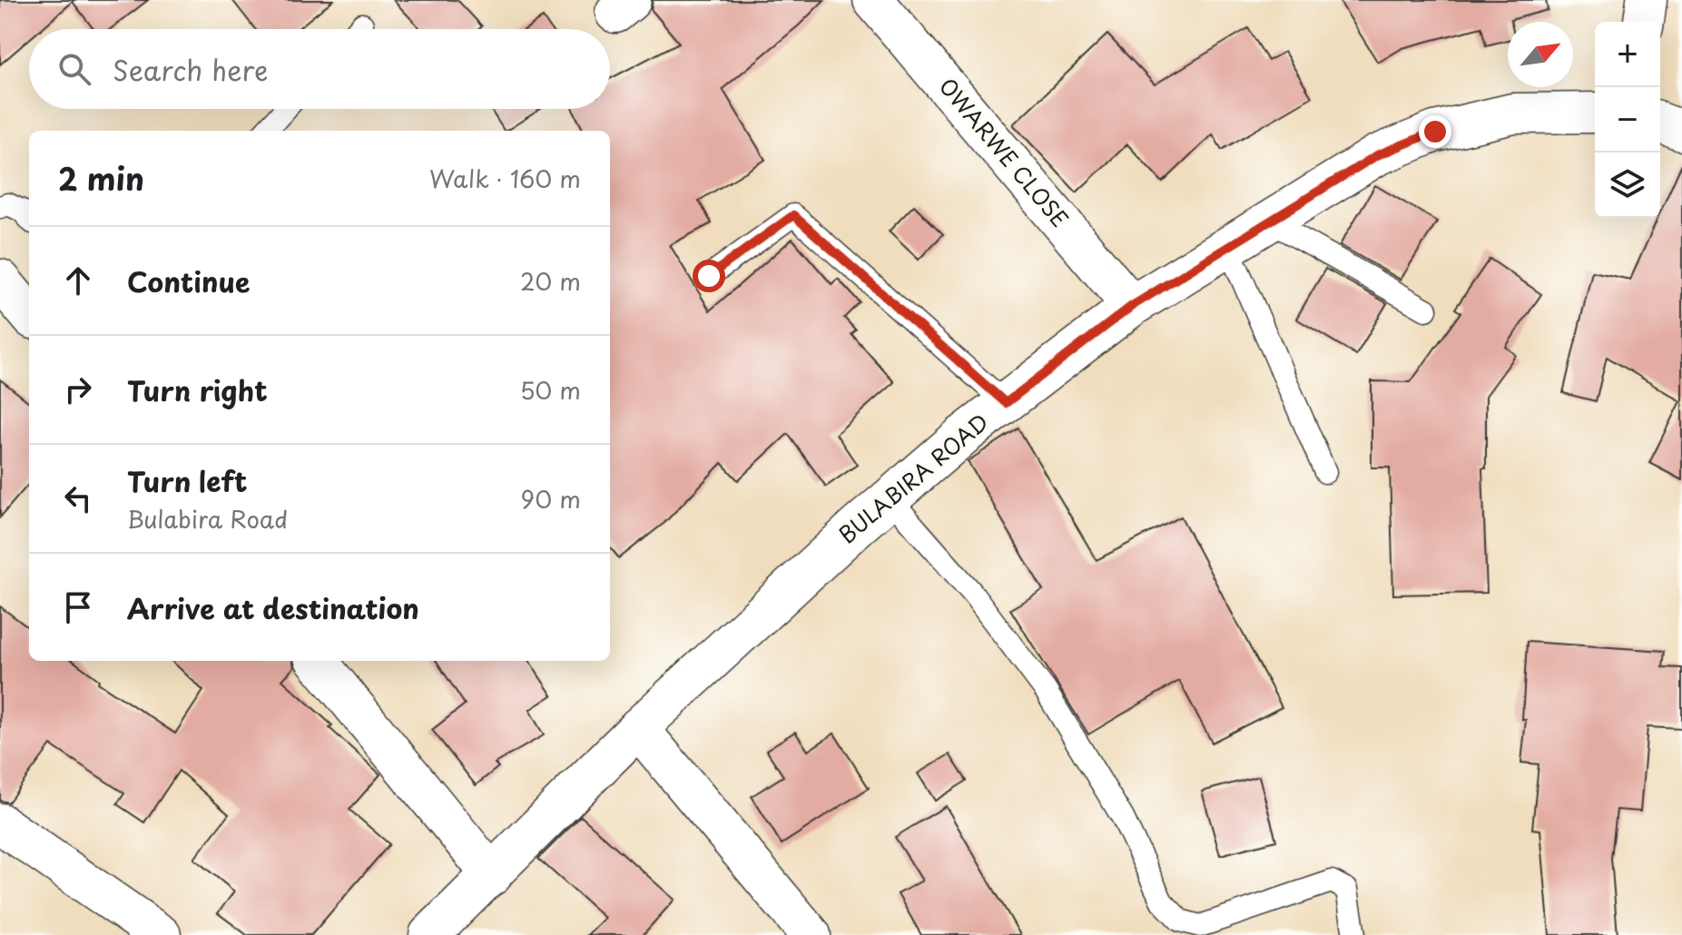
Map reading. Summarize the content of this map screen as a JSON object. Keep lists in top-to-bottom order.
{
  "streets": {
    "street": ["OWARWE CLOSE", "BULABIRA ROAD"]
  },
  "crossings": [
    ["OWARWE CLOSE", "BULABIRA ROAD"]
  ],
  "north": "top right",
  "page": {
    "map_buttons": ["+", "−"],
    "search": "Search here",
    "heading": ["2 min", "Walk · 160 m"],
    "list": [
      ["Continue", "20 m"],
      ["Turn right", "50 m"],
      ["Turn left", "Bulabira Road", "90 m"],
      "Arrive at destination"
    ]
  }
}
